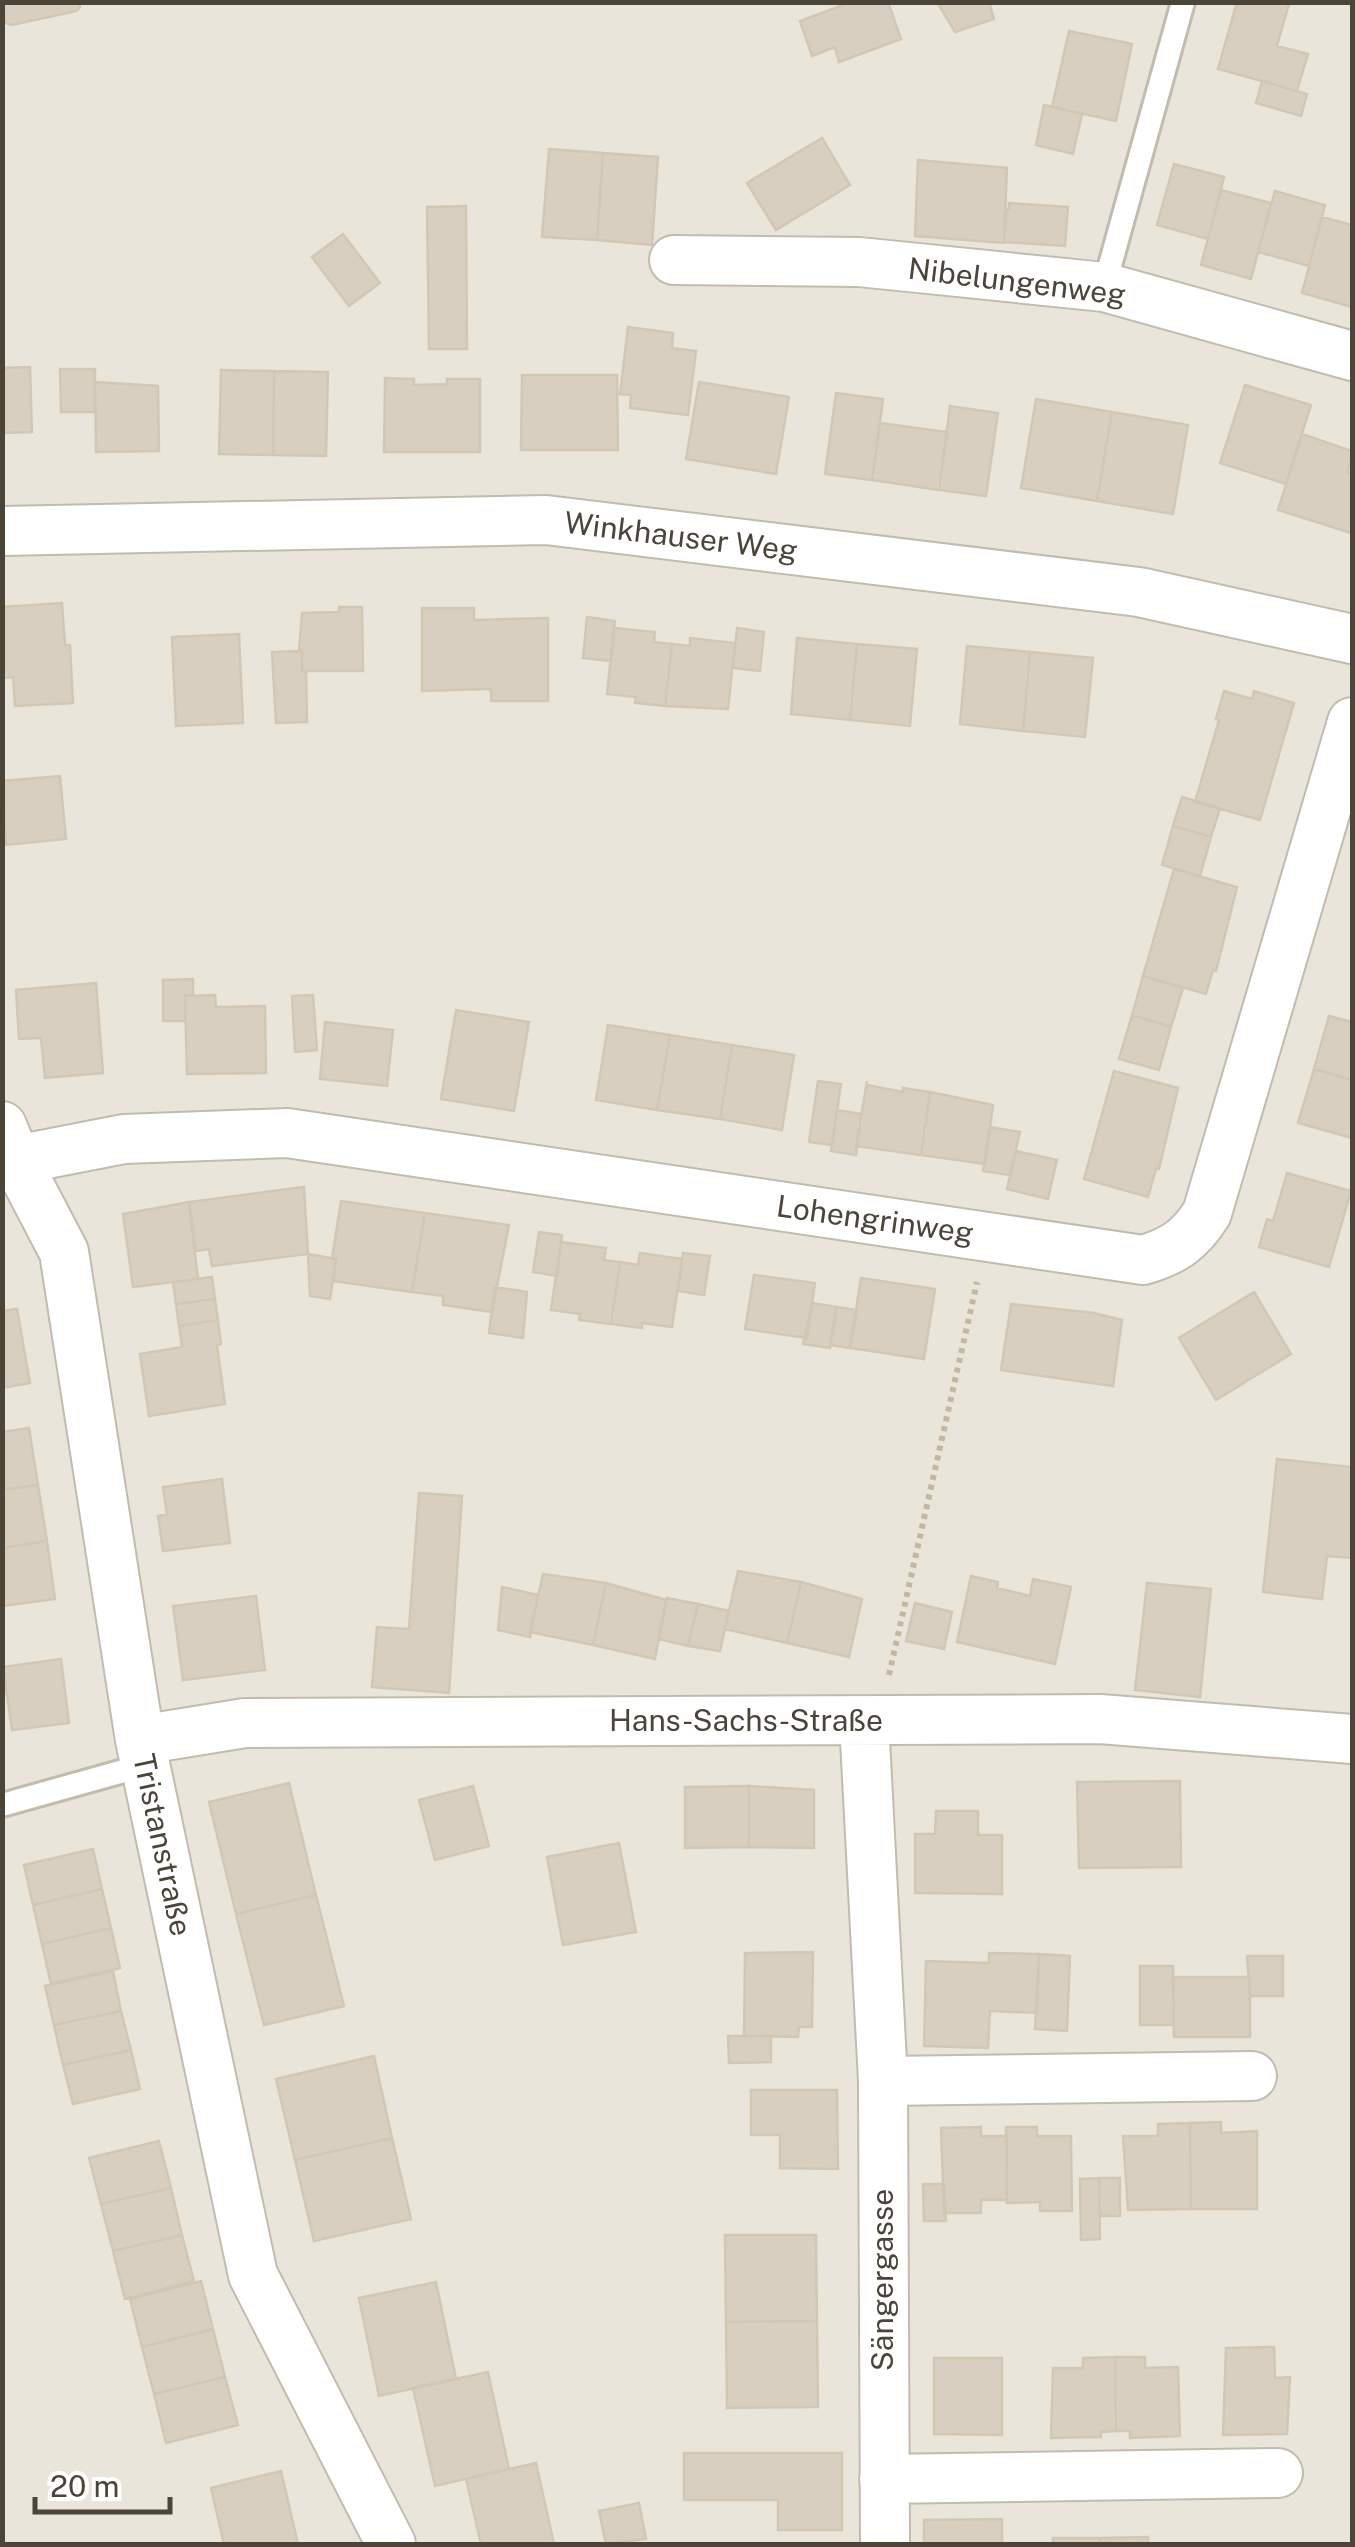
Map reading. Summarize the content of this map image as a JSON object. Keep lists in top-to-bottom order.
{
  "streets": {
    "street": [
      "Nibelungenweg",
      "Winkhauser Weg",
      "Lohengrinweg",
      "Hans-Sachs-Straße",
      "Tristanstraße",
      "Sängergasse"
    ]
  },
  "crossings": [
    ["Lohengrinweg", "Tristanstraße"],
    ["Hans-Sachs-Straße", "Tristanstraße"],
    ["Hans-Sachs-Straße", "Sängergasse"]
  ],
  "scale_bar": "20 m"
}
